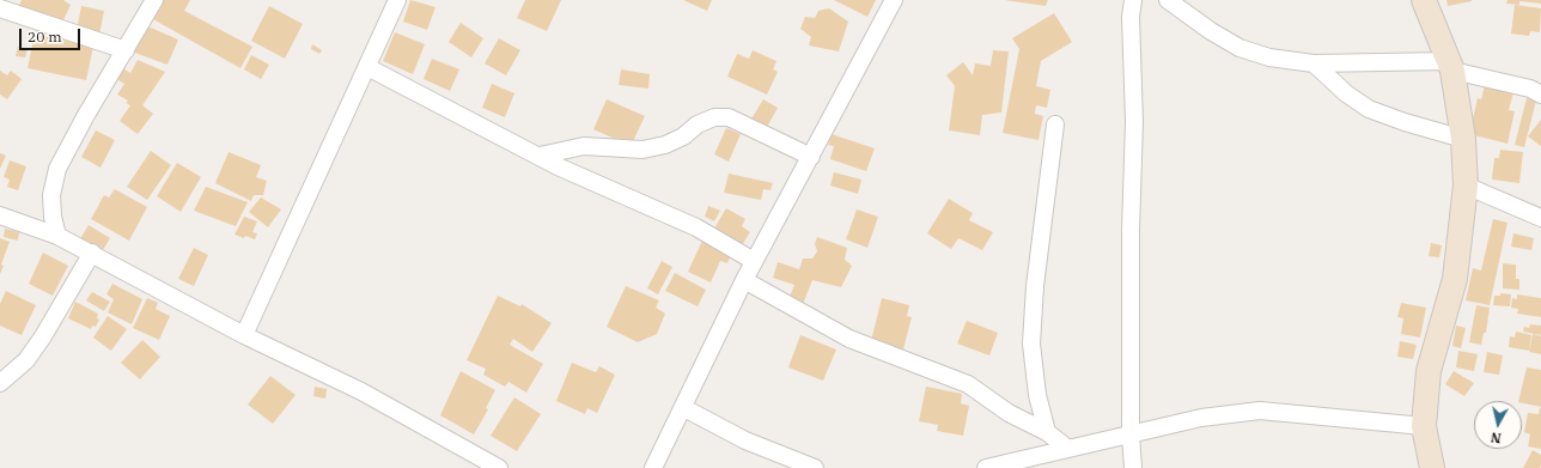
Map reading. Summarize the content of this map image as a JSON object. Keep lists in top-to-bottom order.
{
  "scale_bar": "20 m",
  "north": "bottom"
}
